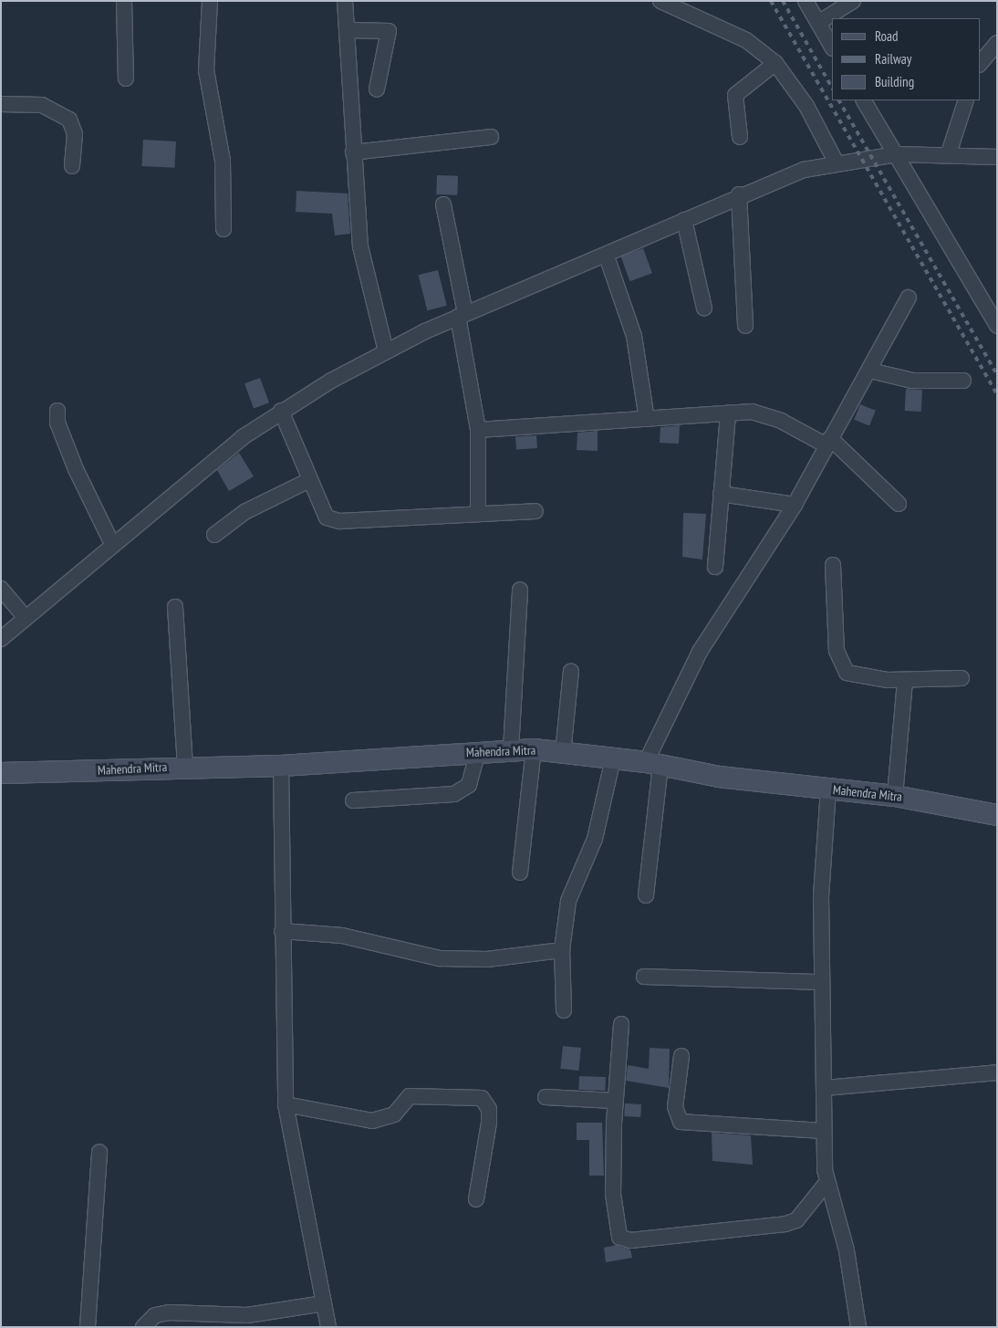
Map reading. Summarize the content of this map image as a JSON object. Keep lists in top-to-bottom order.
{
  "streets": {
    "main road": ["Mahendra Mitra"]
  },
  "legend": ["Road", "Railway", "Building"]
}
